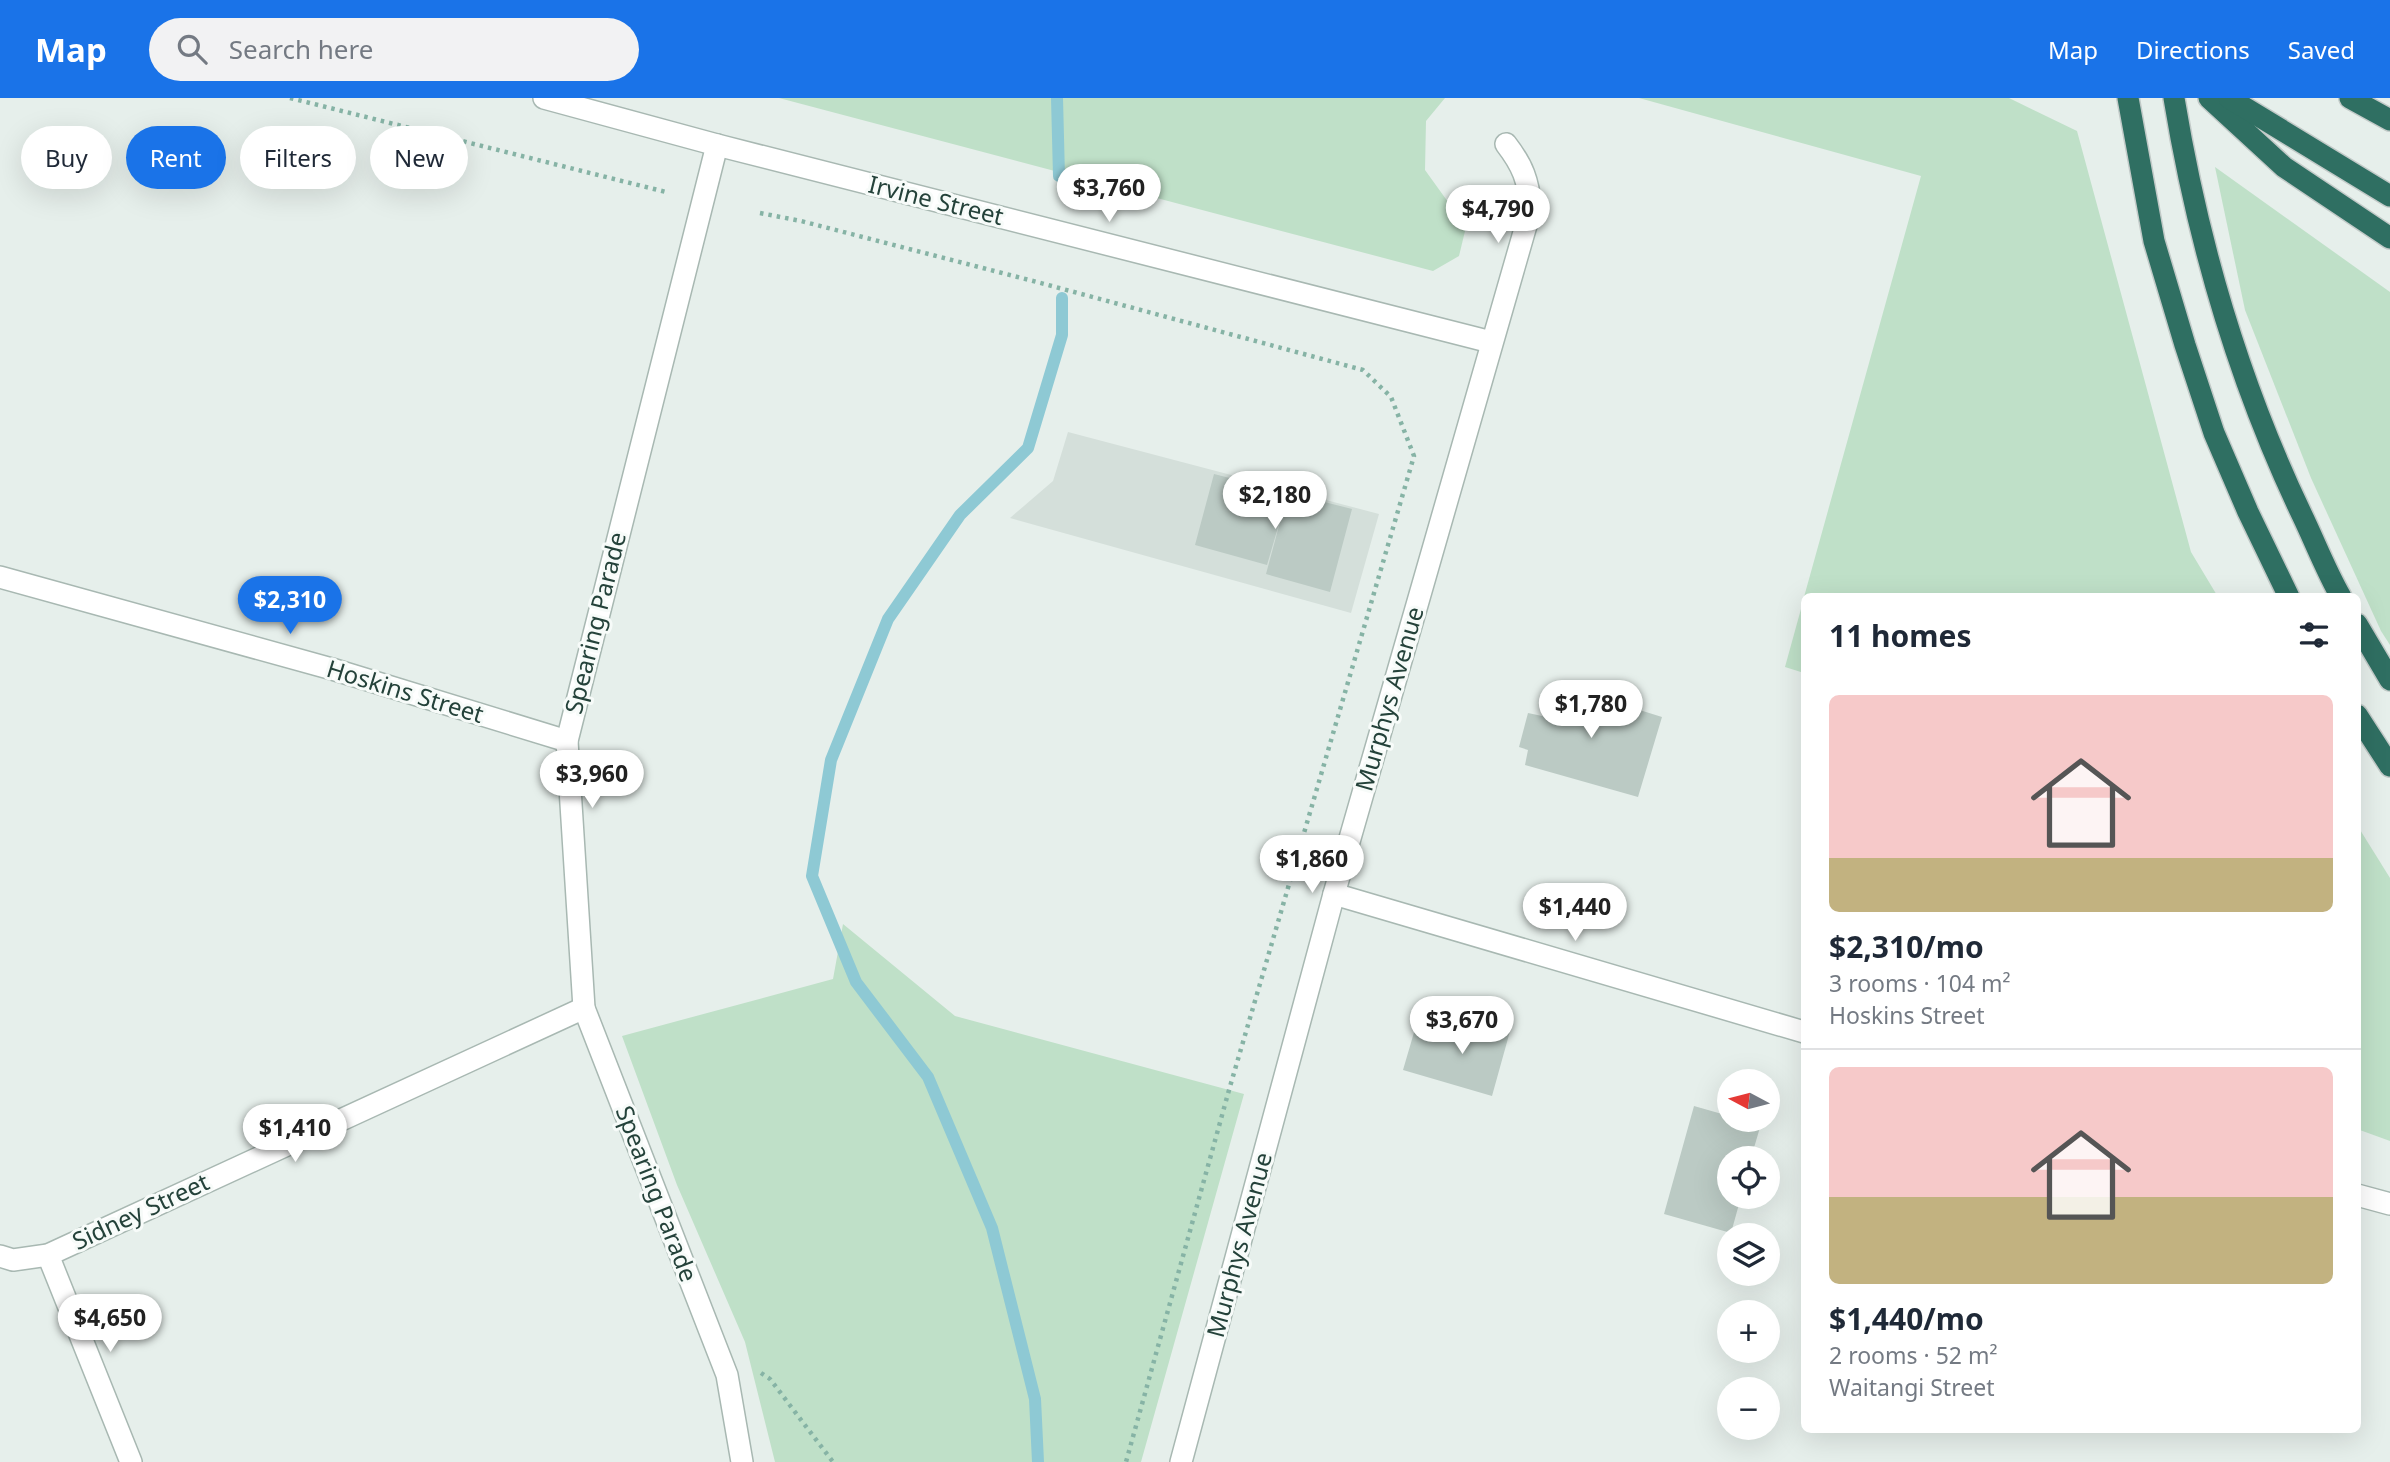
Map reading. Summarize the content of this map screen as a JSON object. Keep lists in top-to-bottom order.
{
  "streets": {
    "street": [
      "Irvine Street",
      "Spearing Parade",
      "Hoskins Street",
      "Murphys Avenue",
      "Sidney Street"
    ]
  },
  "crossings": [
    ["Irvine Street", "Spearing Parade"],
    ["Irvine Street", "Murphys Avenue"],
    ["Spearing Parade", "Hoskins Street"],
    ["Spearing Parade", "Sidney Street"]
  ],
  "north": "left",
  "page": {
    "header": "Map",
    "search": "Search here",
    "nav": ["Map", "Directions", "Saved"],
    "chip": [
      "Buy",
      "Rent",
      "Filters",
      "New"
    ],
    "price": [
      "$3,760",
      "$4,790",
      "$2,180",
      "$2,310",
      "$1,780",
      "$3,960",
      "$1,860",
      "$1,440",
      "$3,670",
      "$1,410",
      "$4,650"
    ],
    "heading": "11 homes",
    "list": [
      {
        "name": "$2,310/mo",
        "note": "3 rooms · 104 m² · Hoskins Street"
      },
      {
        "name": "$1,440/mo",
        "note": "2 rooms · 52 m² · Waitangi Street"
      }
    ],
    "map_buttons": ["+", "−"]
  }
}
